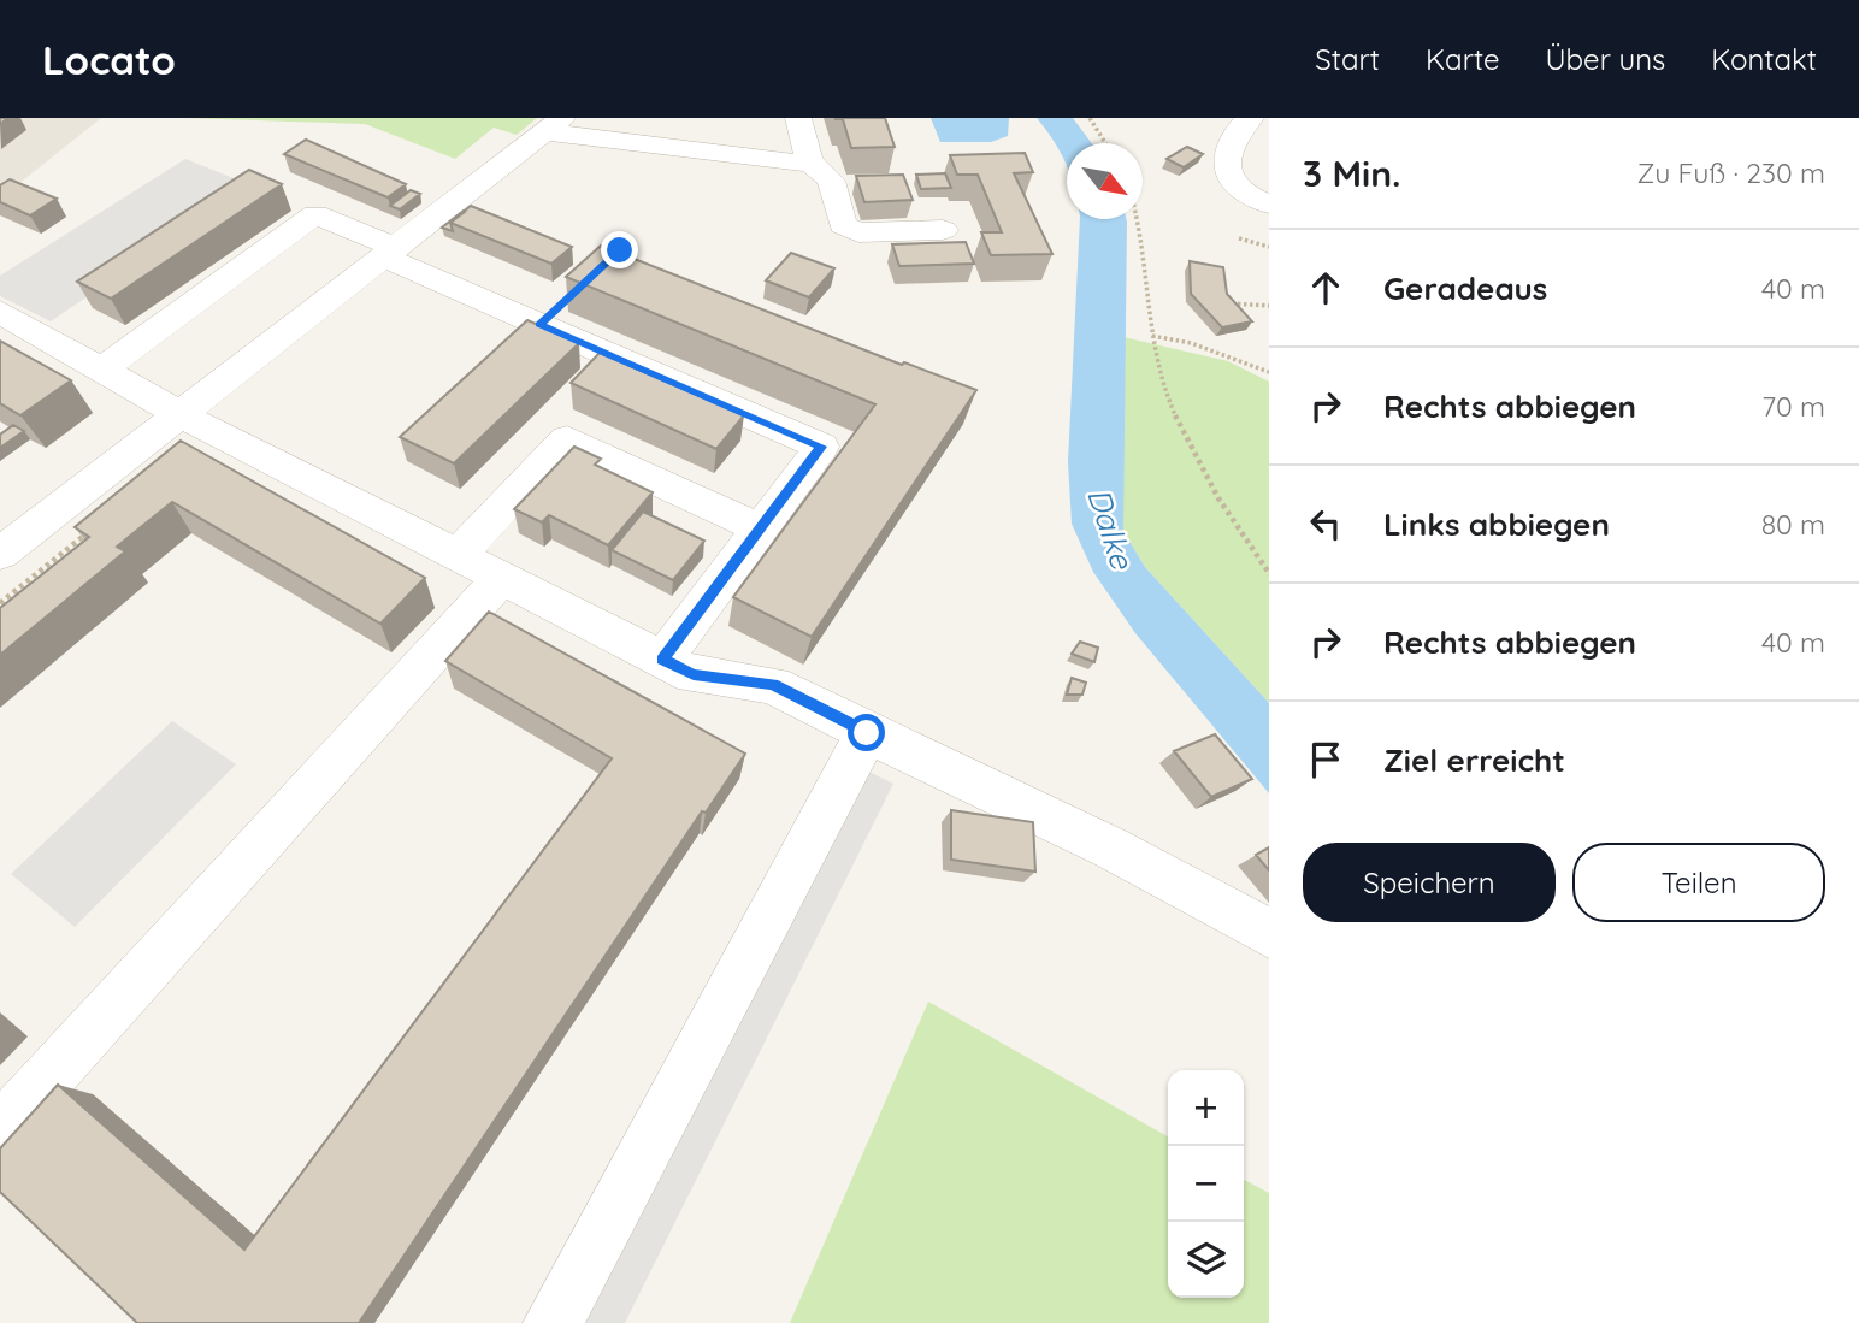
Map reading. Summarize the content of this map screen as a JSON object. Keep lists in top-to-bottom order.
{
  "water": ["Dalke"],
  "north": "bottom right",
  "page": {
    "header": "Locato",
    "nav": [
      "Start",
      "Karte",
      "Über uns",
      "Kontakt"
    ],
    "heading": ["3 Min.", "Zu Fuß · 230 m"],
    "list": [
      ["Geradeaus", "40 m"],
      ["Rechts abbiegen", "70 m"],
      ["Links abbiegen", "80 m"],
      ["Rechts abbiegen", "40 m"],
      "Ziel erreicht"
    ],
    "buttons": ["Speichern", "Teilen"],
    "map_buttons": ["+", "−"]
  }
}
